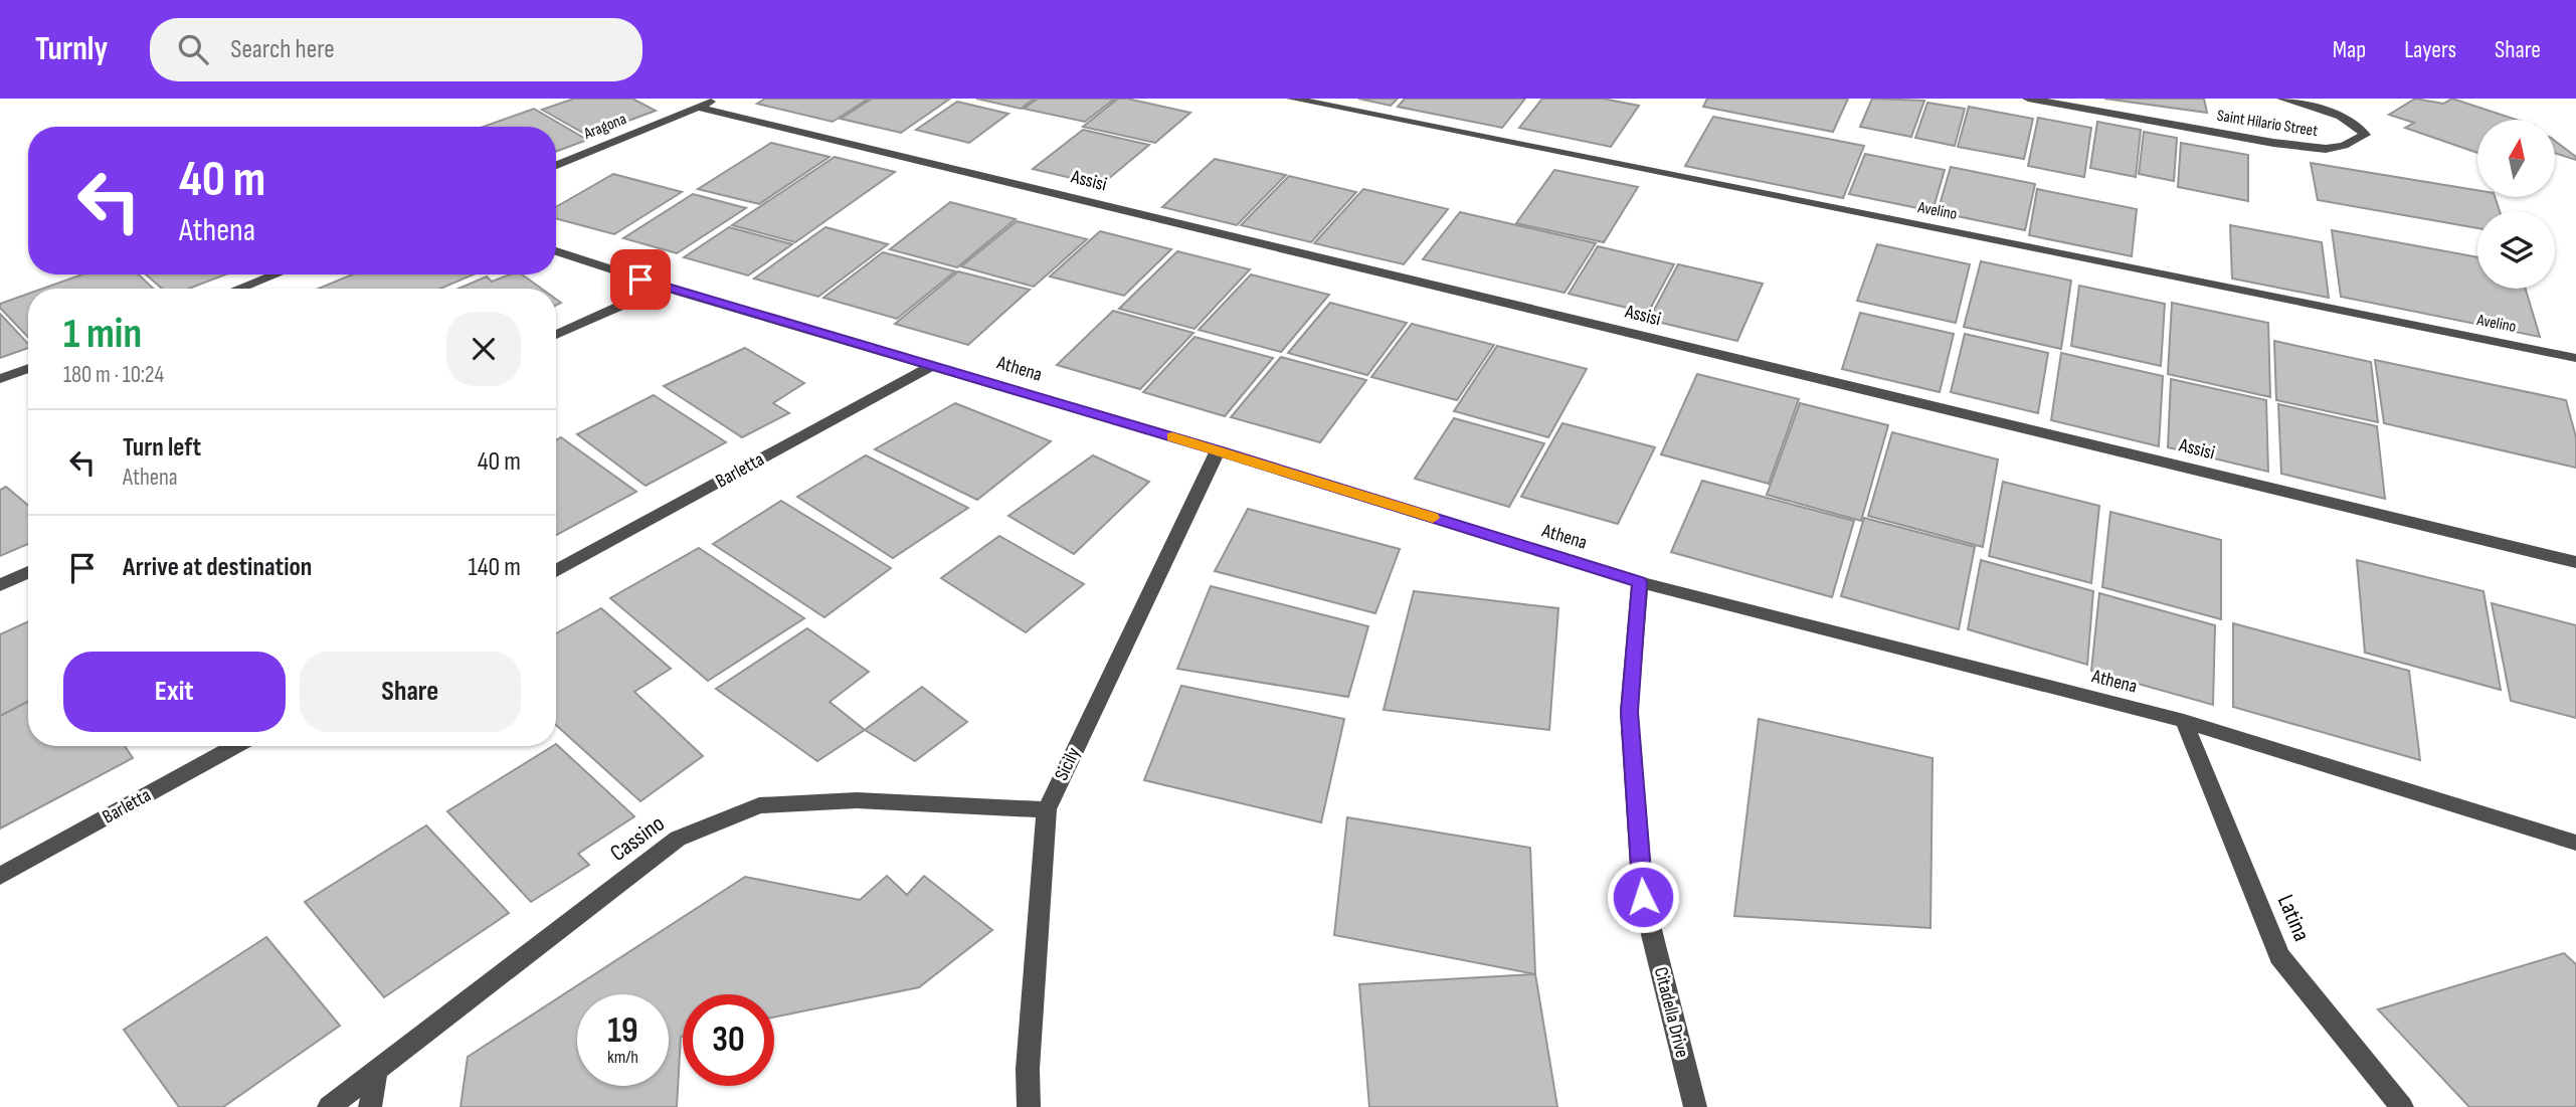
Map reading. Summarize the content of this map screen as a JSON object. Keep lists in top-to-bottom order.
{
  "streets": {
    "street": [
      "Saint Hilario Street",
      "Aragona",
      "Assisi",
      "Avelino",
      "Athena",
      "Barletta",
      "Sicily",
      "Cassino",
      "Latina",
      "Citadella Drive"
    ]
  },
  "crossings": [
    ["Aragona", "Assisi"],
    ["Athena", "Barletta"],
    ["Athena", "Sicily"],
    ["Athena", "Latina"],
    ["Athena", "Citadella Drive"],
    ["Sicily", "Cassino"]
  ],
  "north": "top",
  "page": {
    "header": "Turnly",
    "search": "Search here",
    "nav": ["Map", "Layers", "Share"],
    "turn": ["40 m", "Athena"],
    "heading": ["1 min", "180 m · 10:24"],
    "list": [
      {
        "name": "Turn left",
        "note": "Athena",
        "value": "40 m"
      },
      {
        "name": "Arrive at destination",
        "value": "140 m"
      }
    ],
    "buttons": ["Exit", "Share"],
    "speed": "19 km/h",
    "limit": "30"
  }
}
